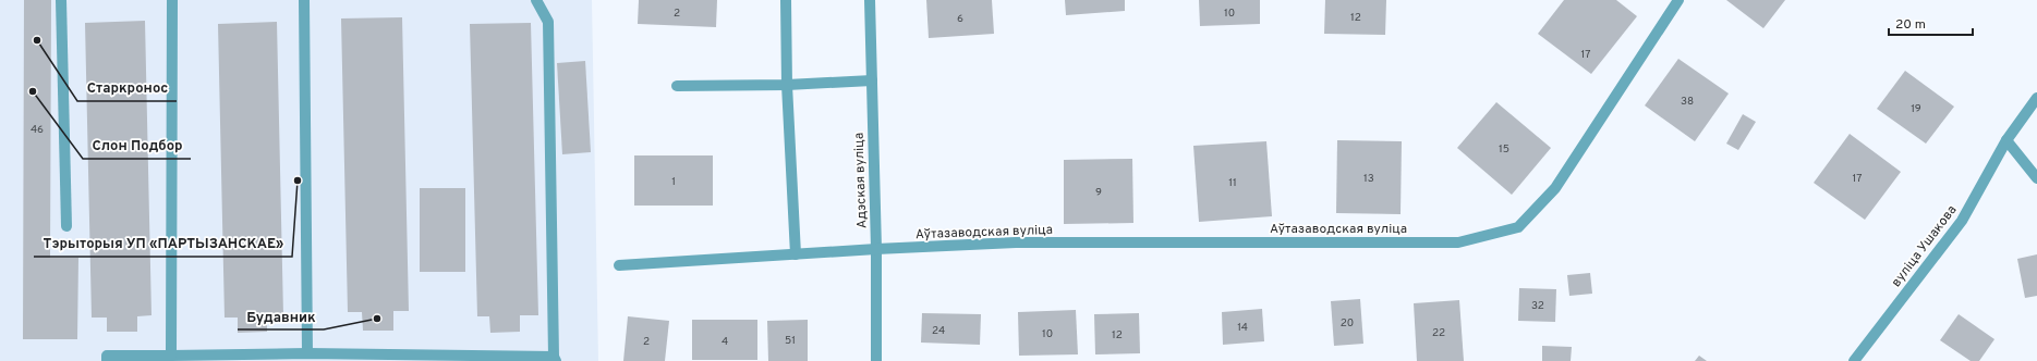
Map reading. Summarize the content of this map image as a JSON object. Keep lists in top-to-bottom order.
{
  "streets": {
    "street": ["Адэская вуліца", "Аўтазаводская вуліца", "вуліца Ушакова"]
  },
  "crossings": [
    ["Адэская вуліца", "Аўтазаводская вуліца"]
  ],
  "places": [
    "Старкронос",
    "Слон Подбор",
    "Тэрыторыя УП «ПАРТЫЗАНСКАЕ»",
    "Будавник"
  ],
  "house_numbers": [
    "2",
    "10",
    "12",
    "6",
    "17",
    "38",
    "19",
    "46",
    "15",
    "13",
    "17",
    "1",
    "11",
    "9",
    "32",
    "20",
    "14",
    "24",
    "22",
    "10",
    "12",
    "51",
    "2",
    "4"
  ],
  "scale_bar": "20 m"
}
